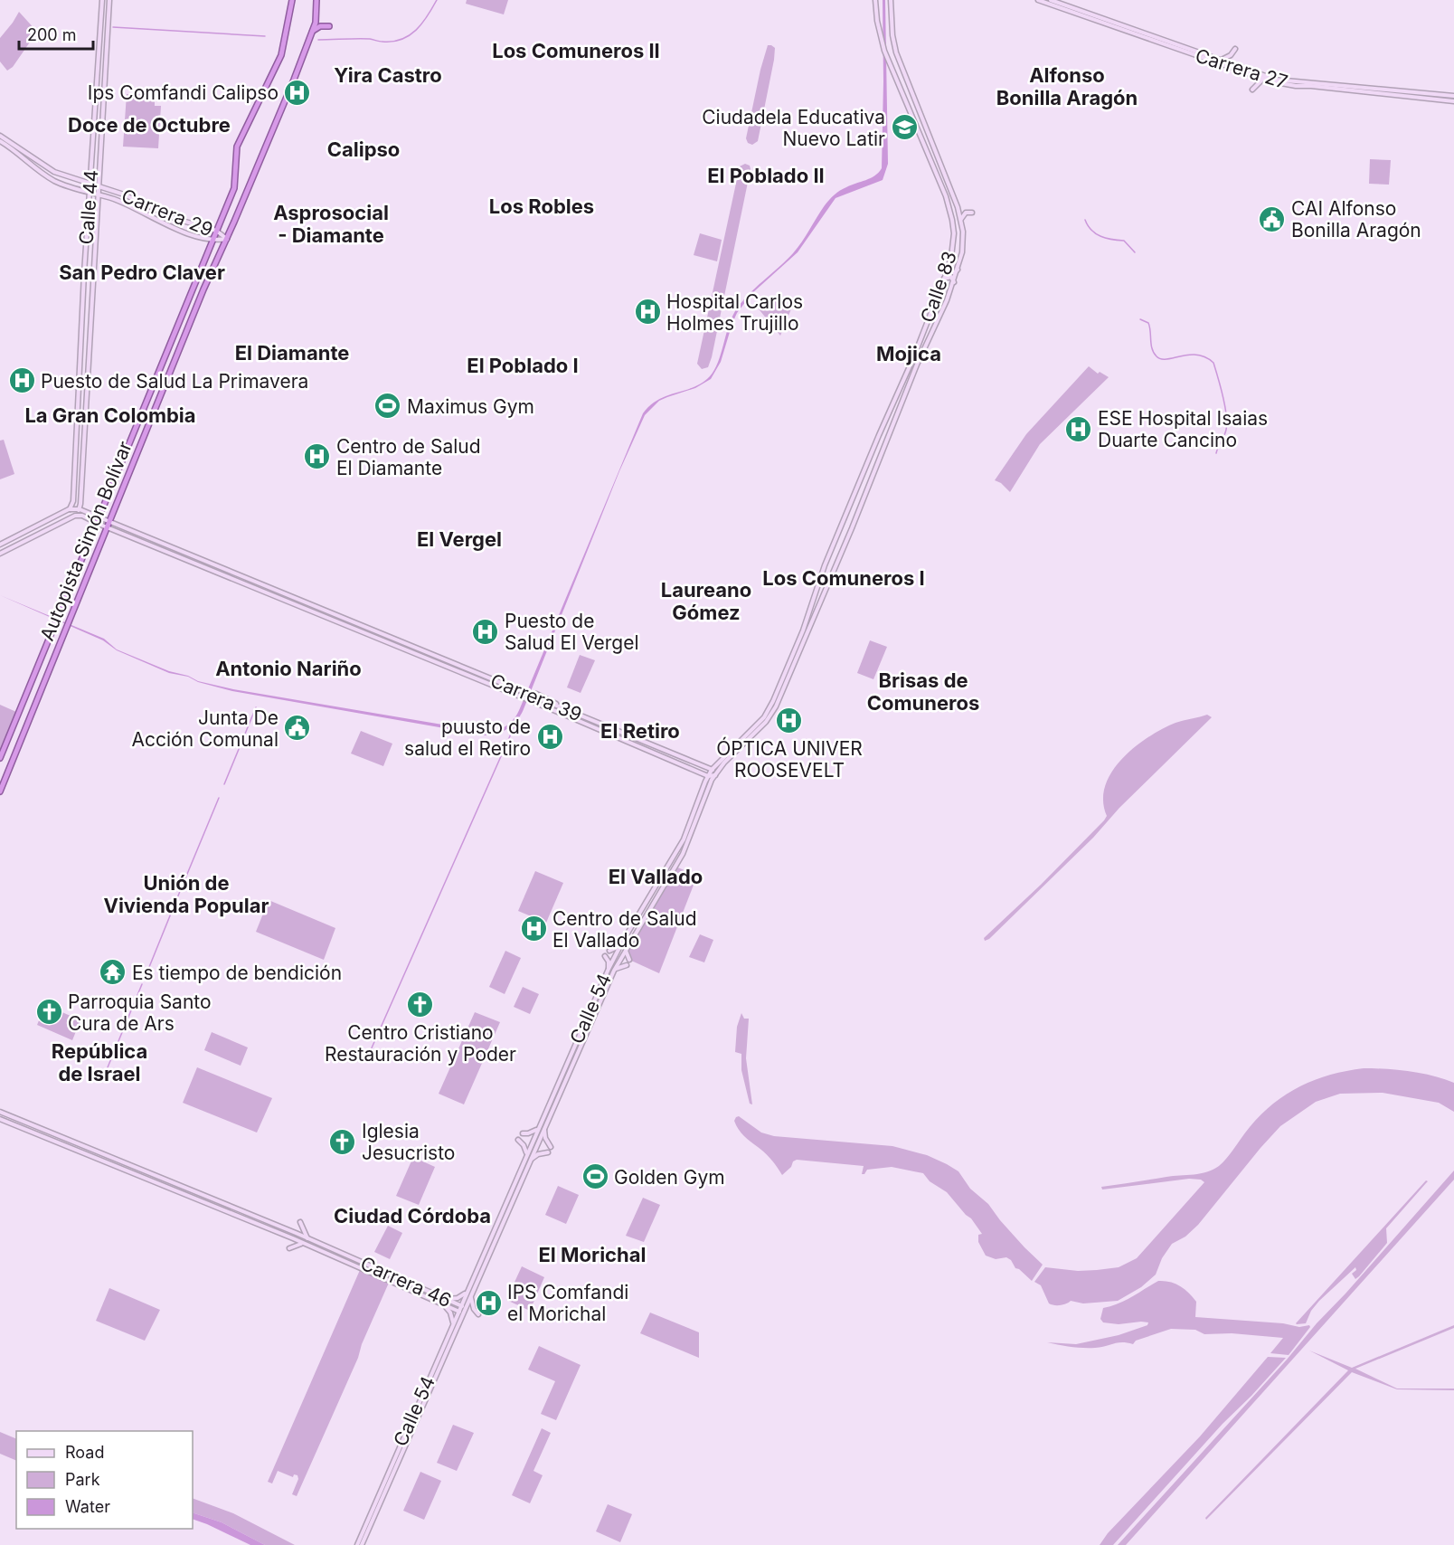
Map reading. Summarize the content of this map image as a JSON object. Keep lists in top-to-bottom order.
{
  "streets": {
    "highway": ["Autopista Simón Bolívar"],
    "main road": [
      "Carrera 27",
      "Calle 44",
      "Carrera 29",
      "Calle 83",
      "Carrera 39",
      "Calle 54",
      "Carrera 46"
    ]
  },
  "crossings": [
    ["Calle 44", "Carrera 29"],
    ["Calle 44", "Carrera 39"],
    ["Carrera 29", "Autopista Simón Bolívar"],
    ["Calle 83", "Calle 54"],
    ["Autopista Simón Bolívar", "Carrera 39"],
    ["Carrera 39", "Calle 54"],
    ["Calle 54", "Carrera 46"]
  ],
  "districts": [
    "Los Comuneros II",
    "Yira Castro",
    "Alfonso Bonilla Aragón",
    "Doce de Octubre",
    "Calipso",
    "El Poblado II",
    "Los Robles",
    "Asprosocial - Diamante",
    "San Pedro Claver",
    "El Diamante",
    "Mojica",
    "El Poblado I",
    "La Gran Colombia",
    "El Vergel",
    "Los Comuneros I",
    "Laureano Gómez",
    "Antonio Nariño",
    "Brisas de Comuneros",
    "El Retiro",
    "El Vallado",
    "Unión de Vivienda Popular",
    "República de Israel",
    "Ciudad Córdoba",
    "El Morichal"
  ],
  "places": {
    "hospital": [
      "Ips Comfandi Calipso",
      "Hospital Carlos Holmes Trujillo",
      "Puesto de Salud La Primavera",
      "ESE Hospital Isaias Duarte Cancino",
      "Centro de Salud El Diamante",
      "Puesto de Salud El Vergel",
      "ÓPTICA UNIVER ROOSEVELT",
      "puusto de salud el Retiro",
      "Centro de Salud El Vallado",
      "IPS Comfandi el Morichal"
    ],
    "school or university": ["Ciudadela Educativa Nuevo Latir"],
    "public building": ["CAI Alfonso Bonilla Aragón", "Junta De Acción Comunal"],
    "sports": ["Maximus Gym", "Golden Gym"],
    "temple": ["Es tiempo de bendición"],
    "church": ["Centro Cristiano Restauración y Poder", "Parroquia Santo Cura de Ars", "Iglesia Jesucristo"]
  },
  "legend": ["Road", "Park", "Water"],
  "scale_bar": "200 m"
}
